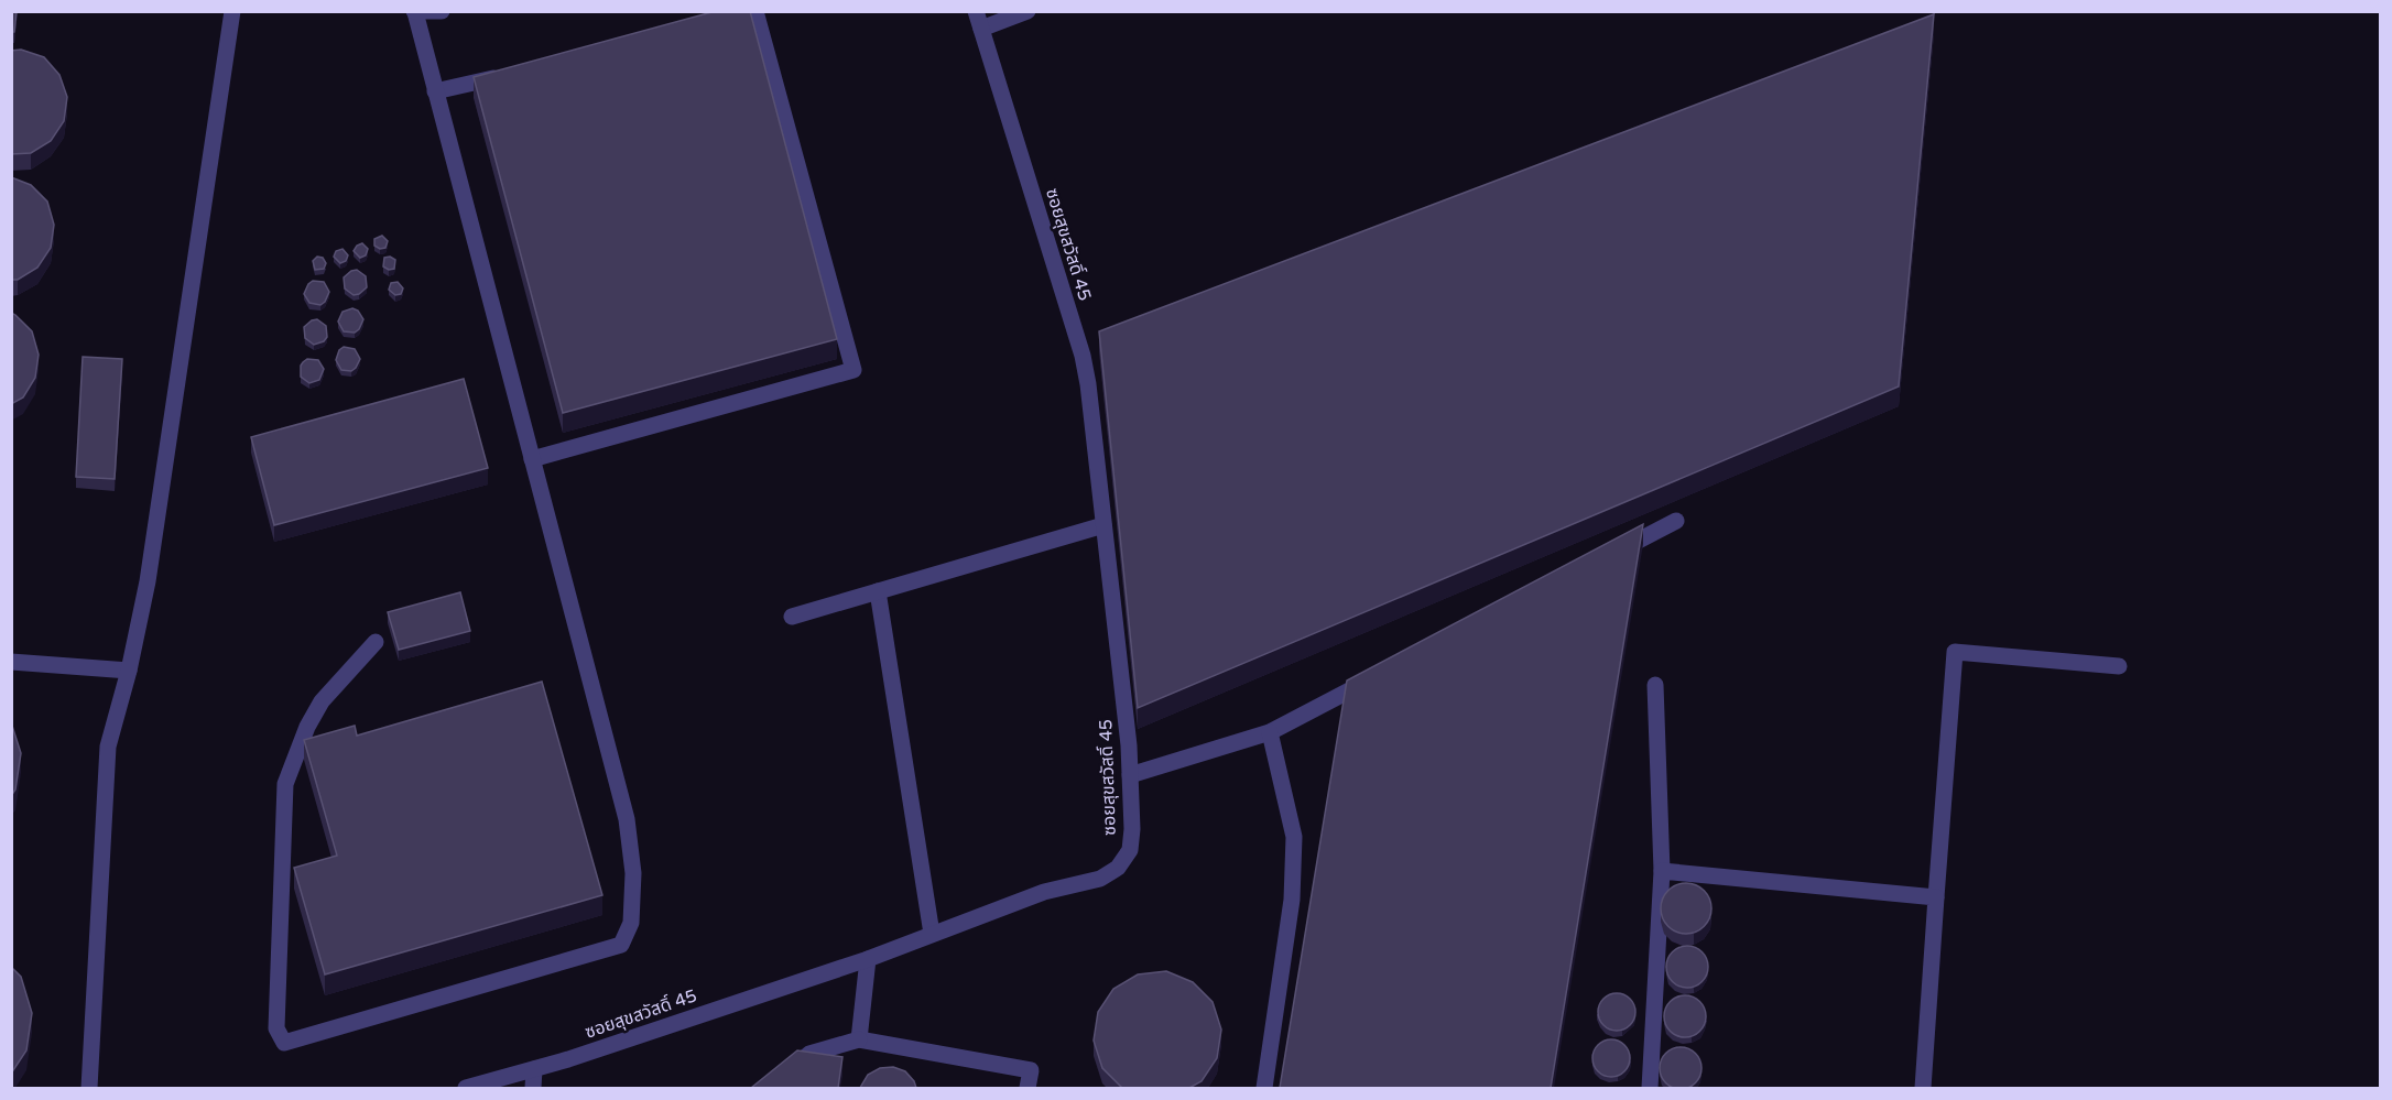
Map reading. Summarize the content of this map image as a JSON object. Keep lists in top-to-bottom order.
{
  "streets": {
    "street": ["ซอยสุขสวัสดิ์ 45"]
  }
}
